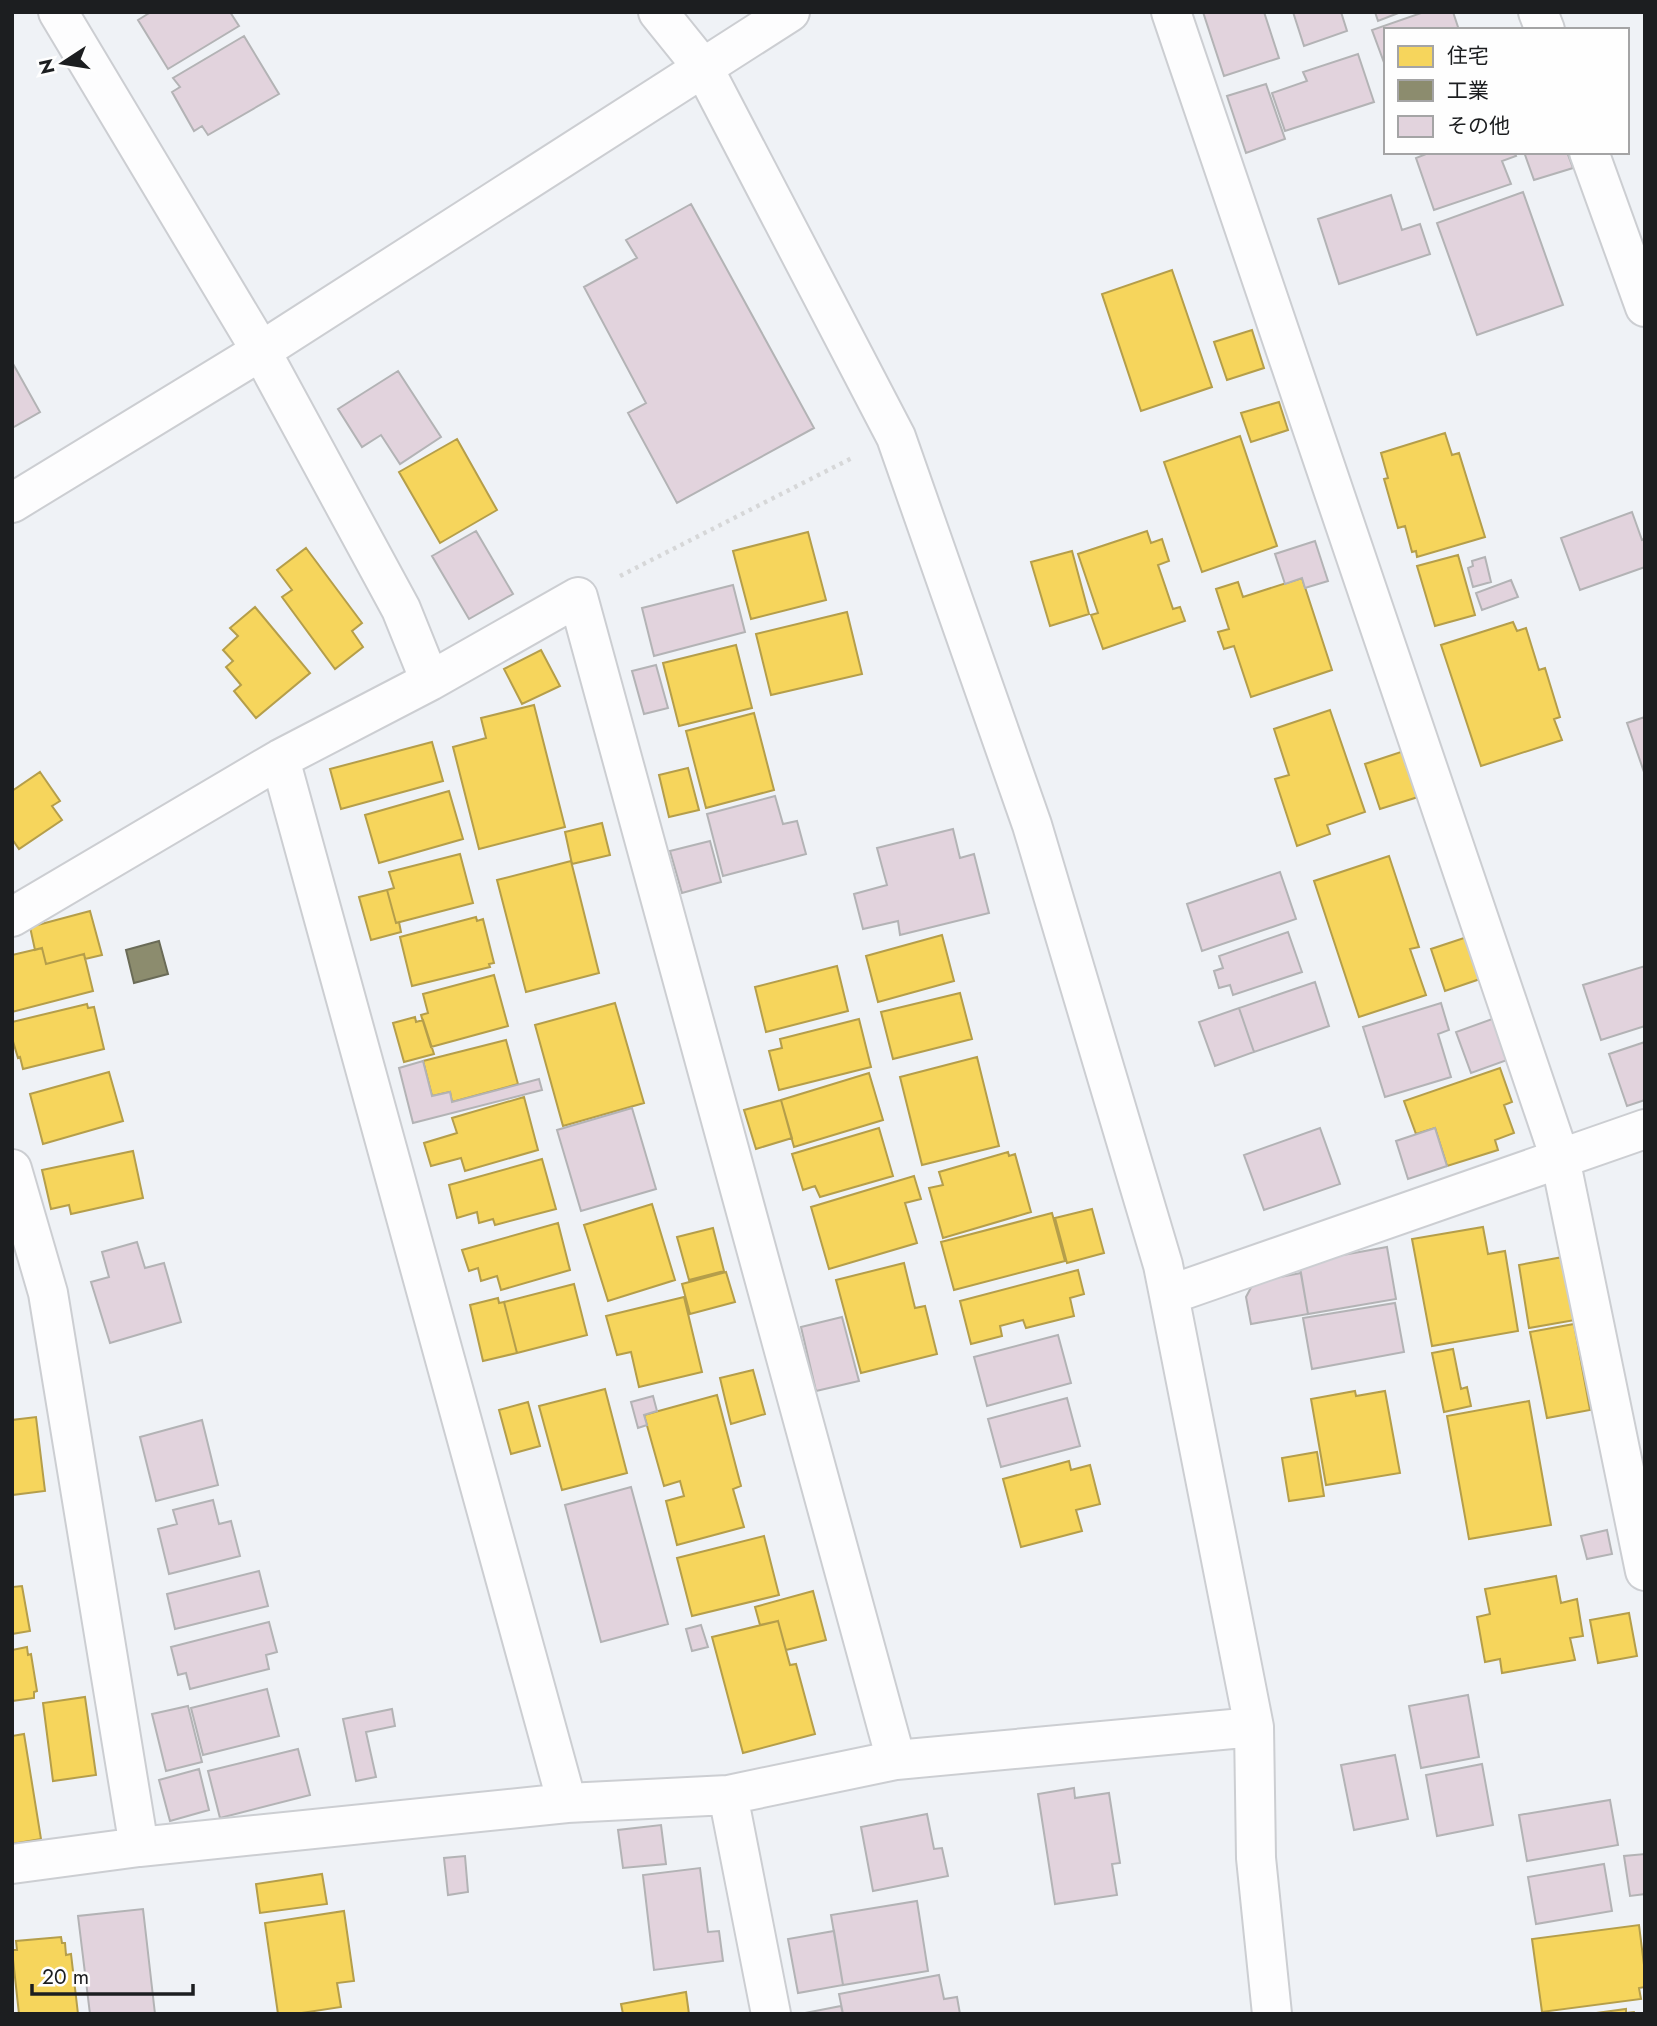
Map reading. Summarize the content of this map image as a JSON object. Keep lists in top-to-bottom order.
{
  "legend": ["住宅", "工業", "その他"],
  "scale_bar": "20 m",
  "north": "left"
}
